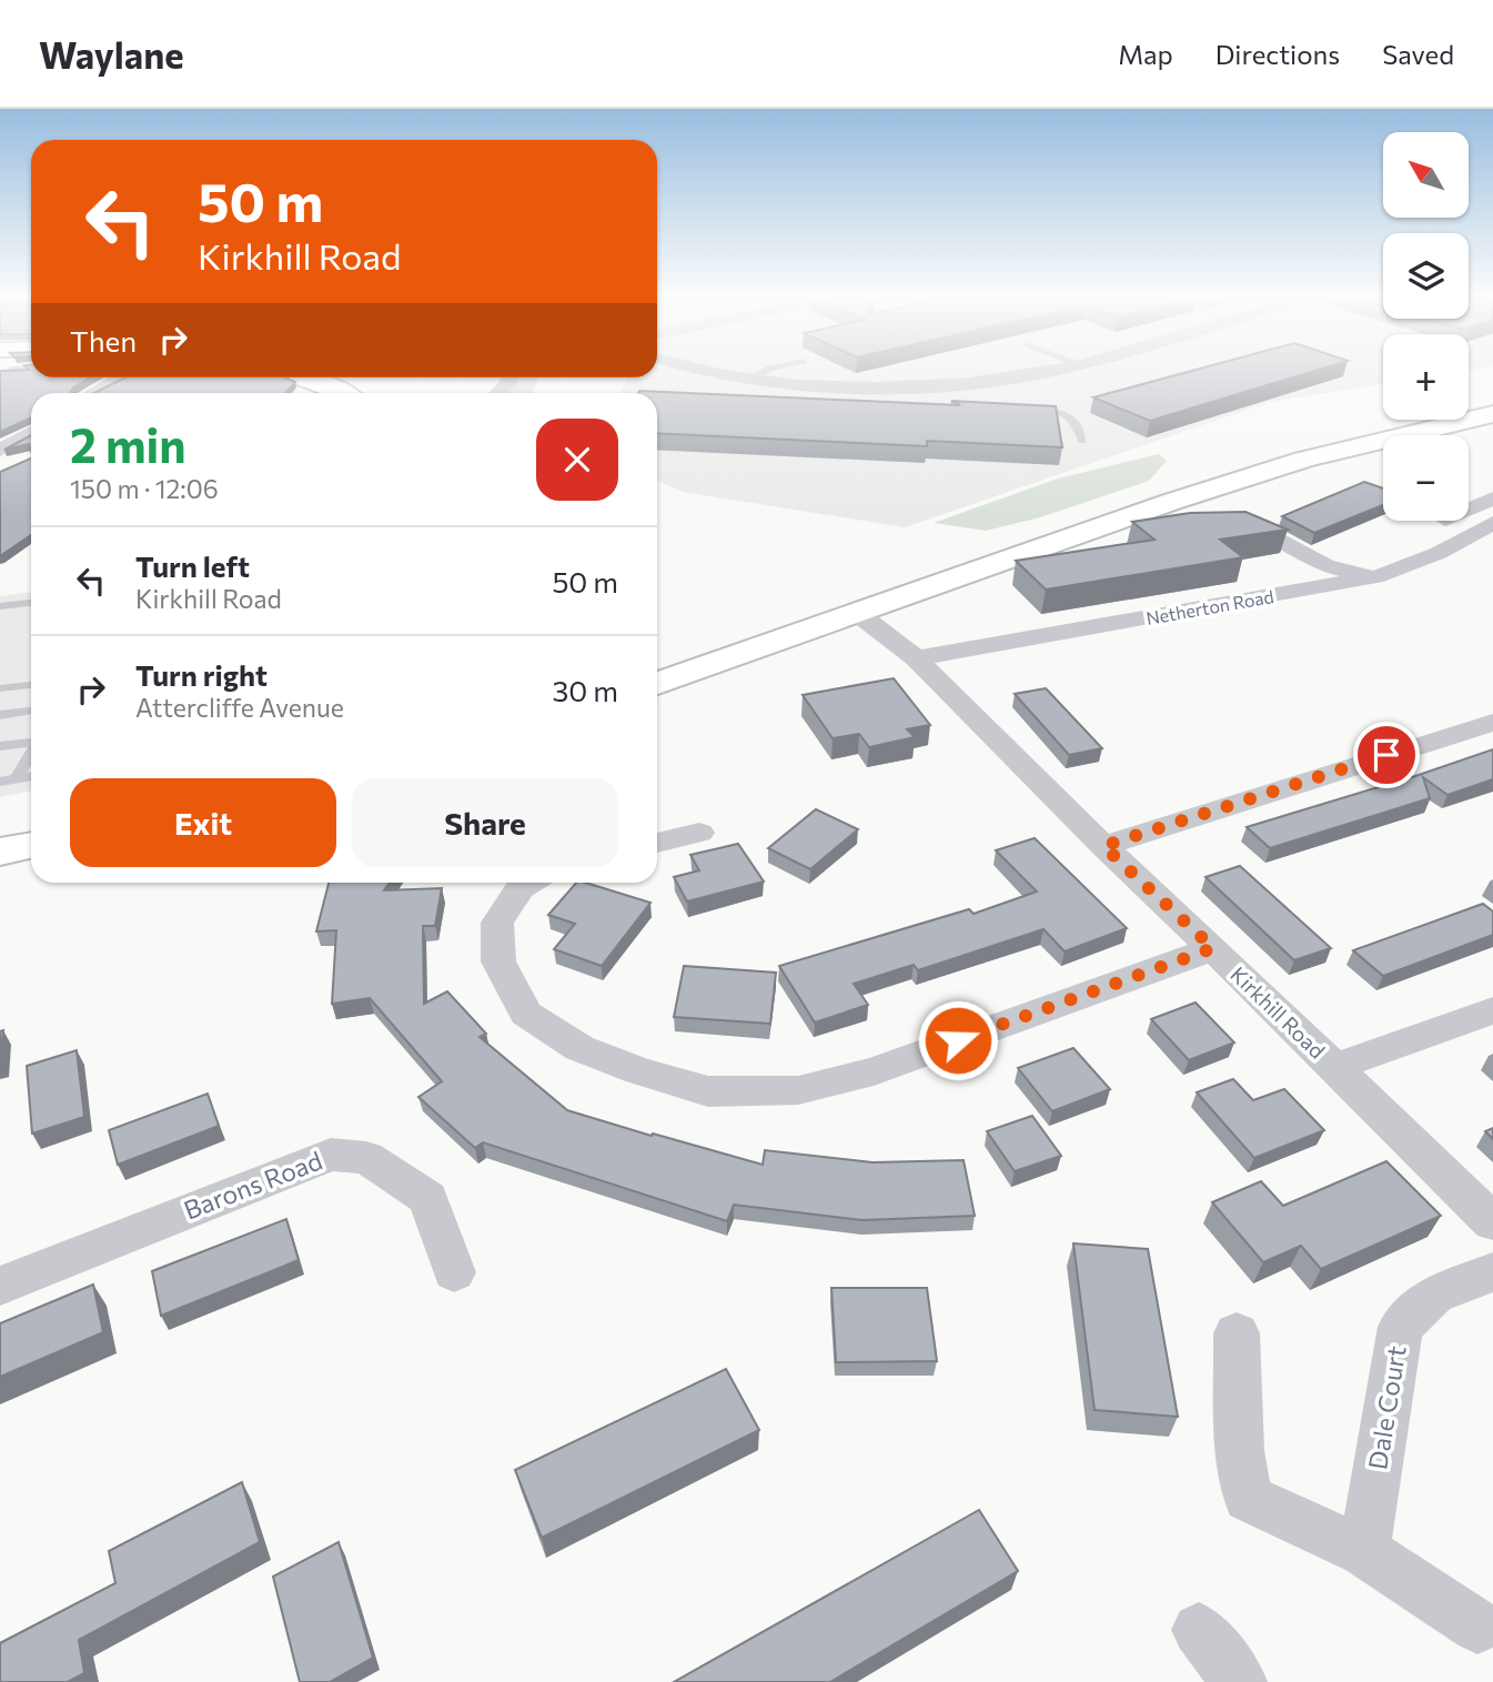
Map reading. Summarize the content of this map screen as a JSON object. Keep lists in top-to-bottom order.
{
  "streets": {
    "street": [
      "Netherton Road",
      "Kirkhill Road",
      "Barons Road",
      "Dale Court"
    ]
  },
  "crossings": [
    ["Netherton Road", "Kirkhill Road"]
  ],
  "north": "top left",
  "page": {
    "header": "Waylane",
    "nav": ["Map", "Directions", "Saved"],
    "map_buttons": ["+", "−"],
    "turn": ["50 m", "Kirkhill Road"],
    "then": "Then",
    "heading": ["2 min", "150 m · 12:06"],
    "list": [
      {
        "name": "Turn left",
        "note": "Kirkhill Road",
        "value": "50 m"
      },
      {
        "name": "Turn right",
        "note": "Attercliffe Avenue",
        "value": "30 m"
      }
    ],
    "buttons": ["Exit", "Share"]
  }
}
